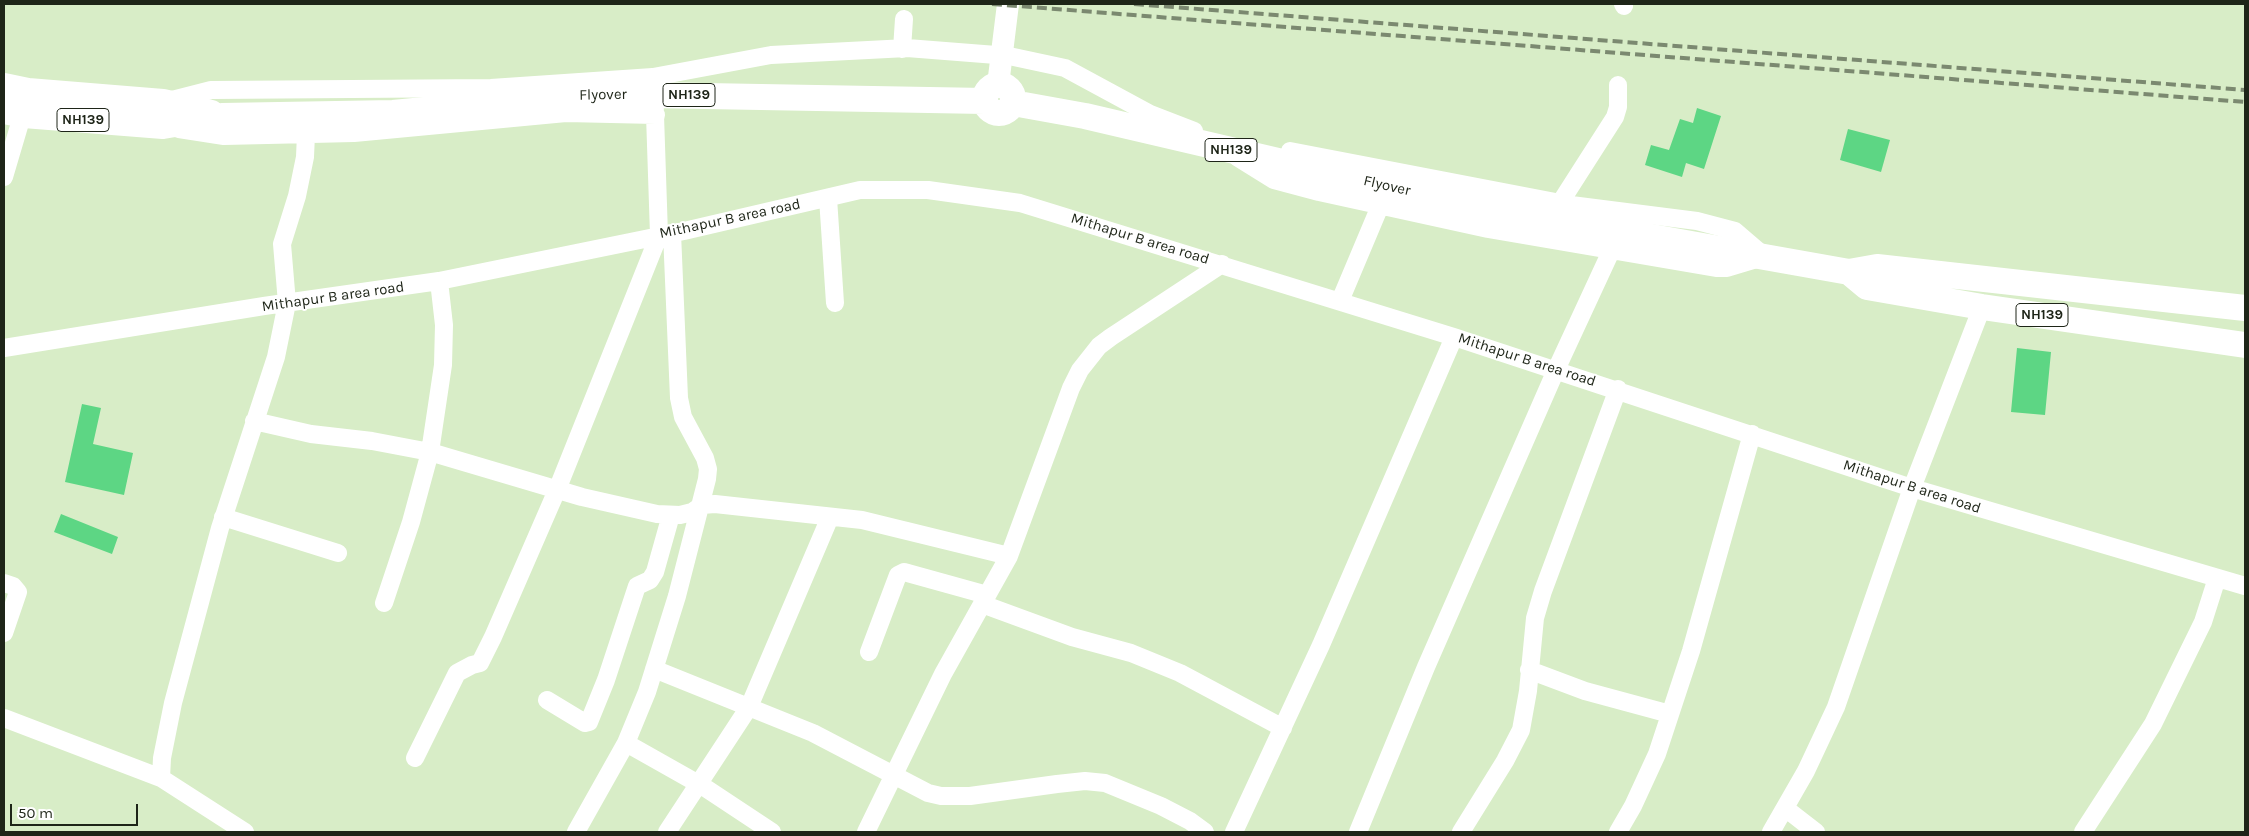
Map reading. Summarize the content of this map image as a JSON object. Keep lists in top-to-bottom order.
{
  "streets": {
    "highway": ["Flyover", "NH139"],
    "street": ["Mithapur B area road"]
  },
  "crossings": [
    ["Flyover", "NH139"]
  ],
  "scale_bar": "50 m"
}
